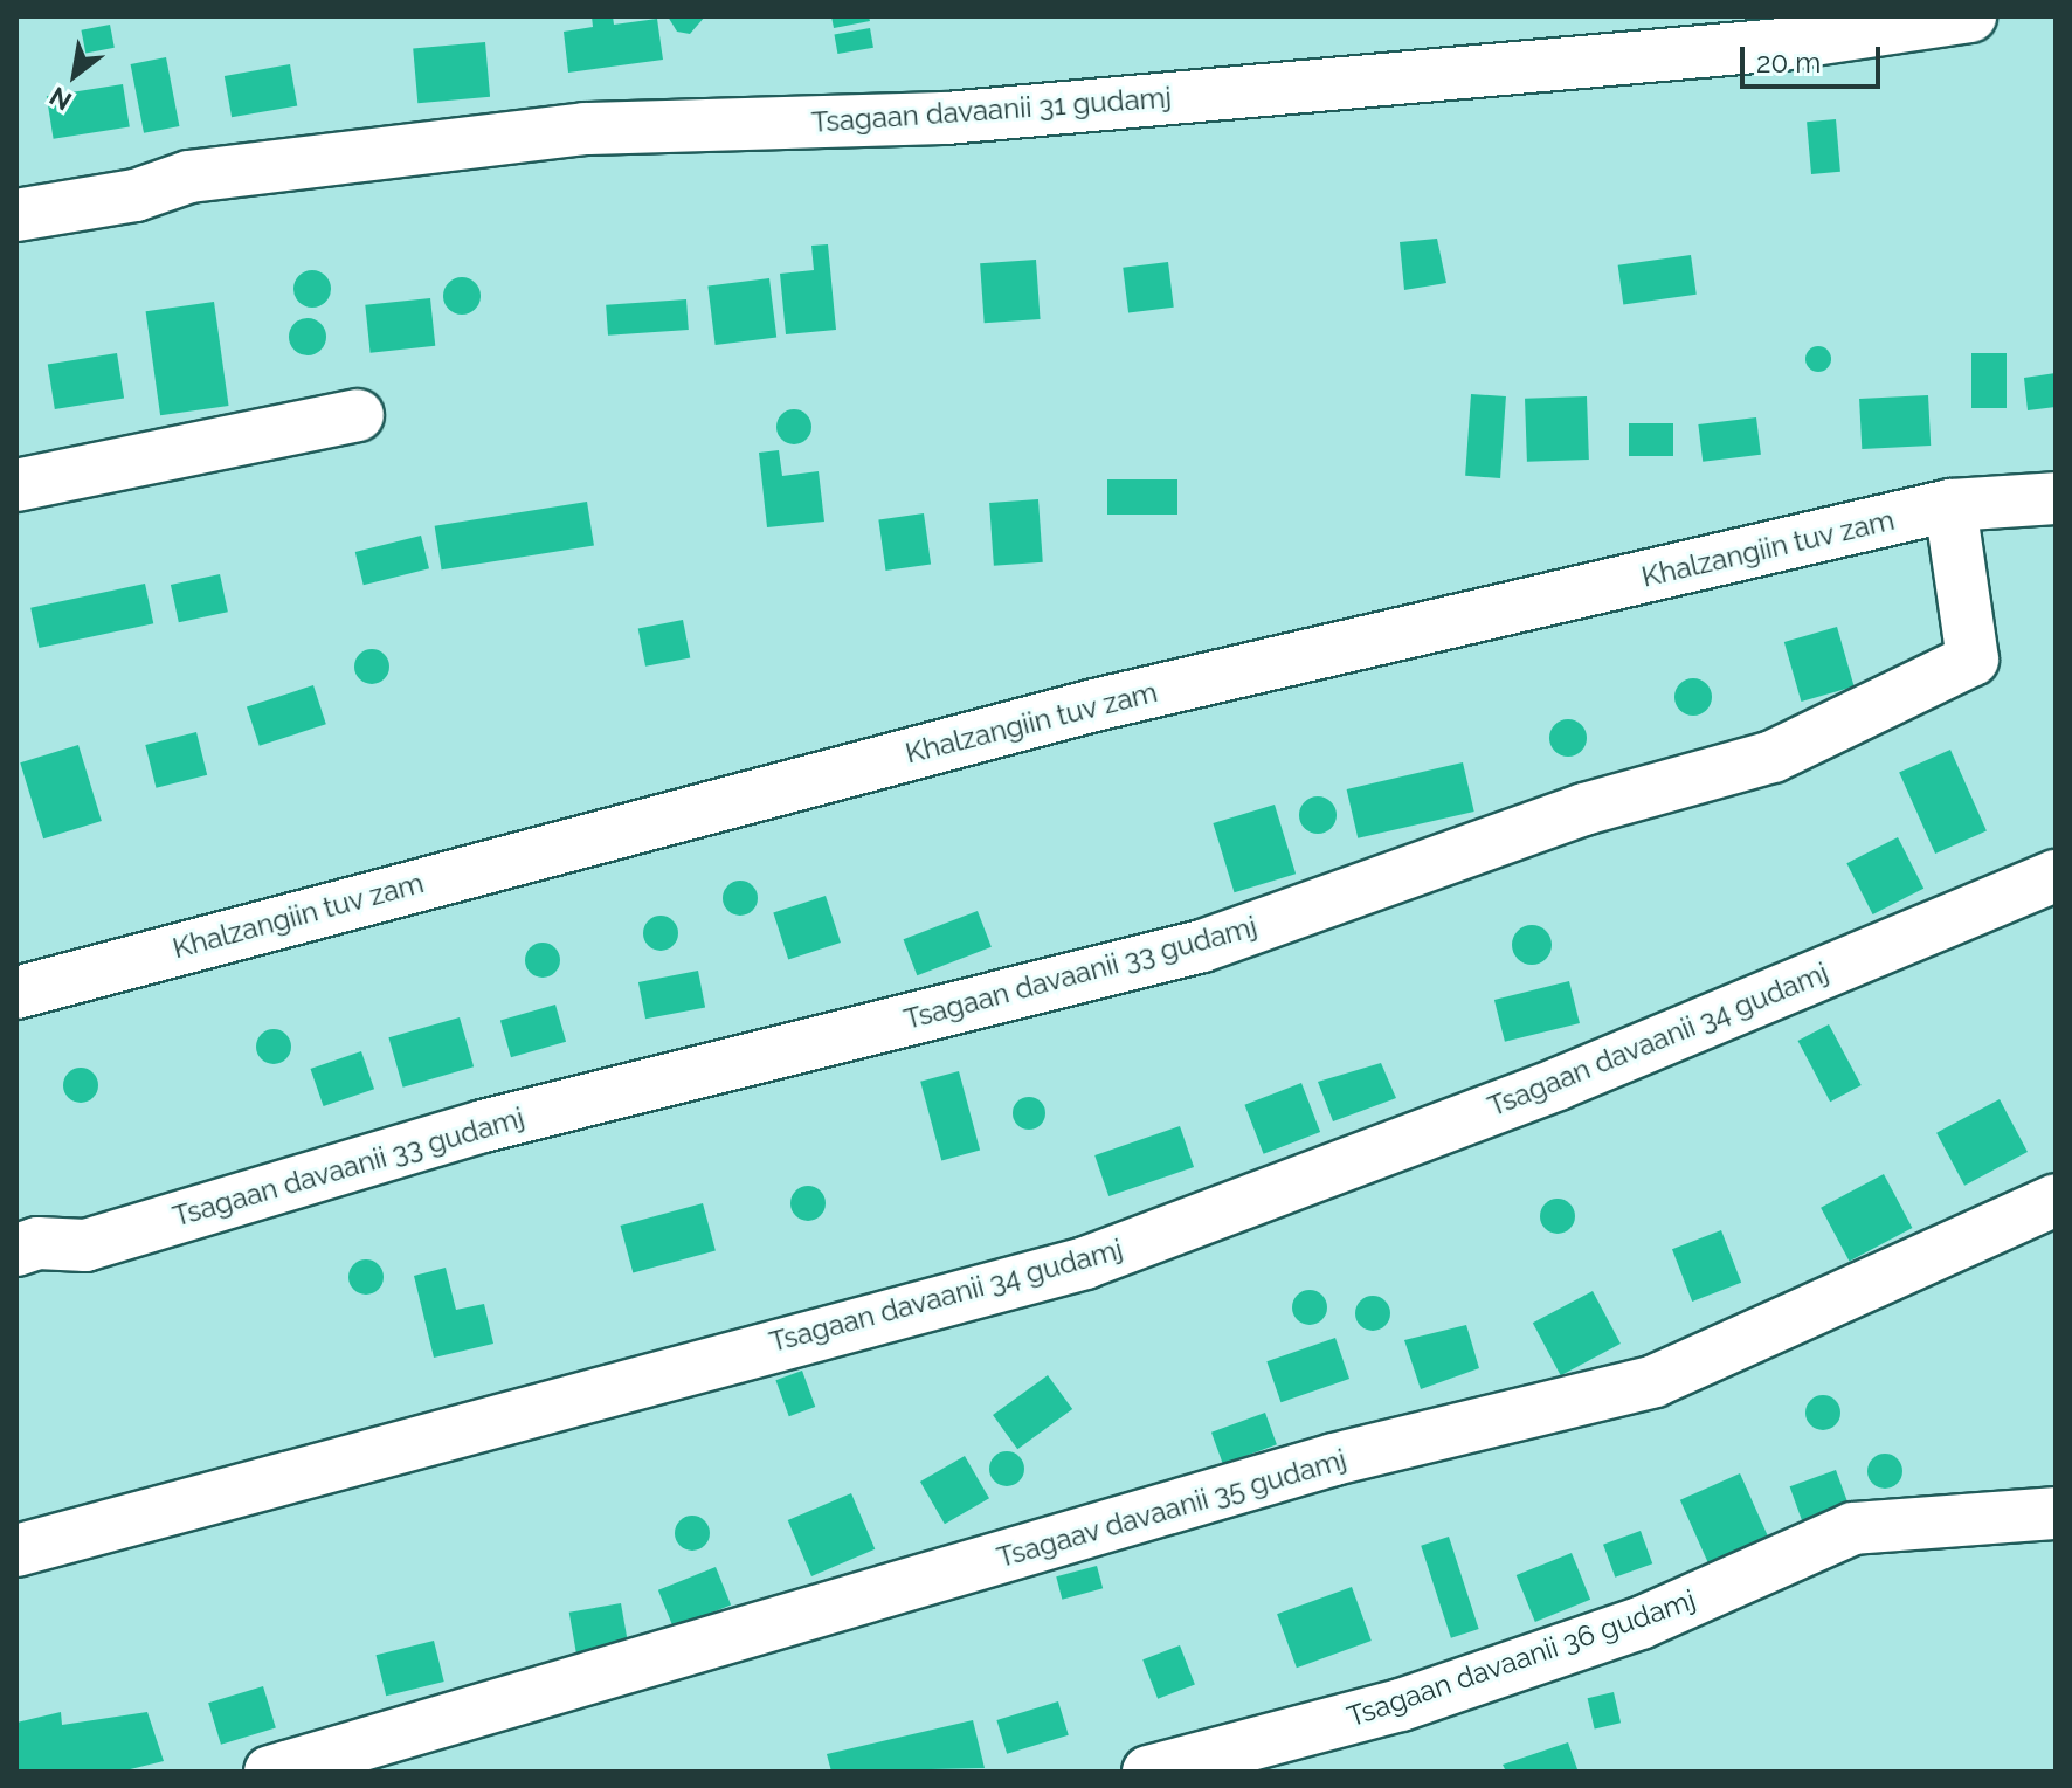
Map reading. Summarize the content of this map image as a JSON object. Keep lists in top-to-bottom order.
{
  "streets": {
    "street": [
      "Tsagaan davaanii 31 gudamj",
      "Khalzangiin tuv zam",
      "Tsagaan davaanii 33 gudamj",
      "Tsagaan davaanii 34 gudamj",
      "Tsagaav davaanii 35 gudamj",
      "Tsagaan davaanii 36 gudamj"
    ]
  },
  "crossings": [
    ["Khalzangiin tuv zam", "Tsagaan davaanii 33 gudamj"]
  ],
  "scale_bar": "20 m",
  "north": "bottom left"
}
